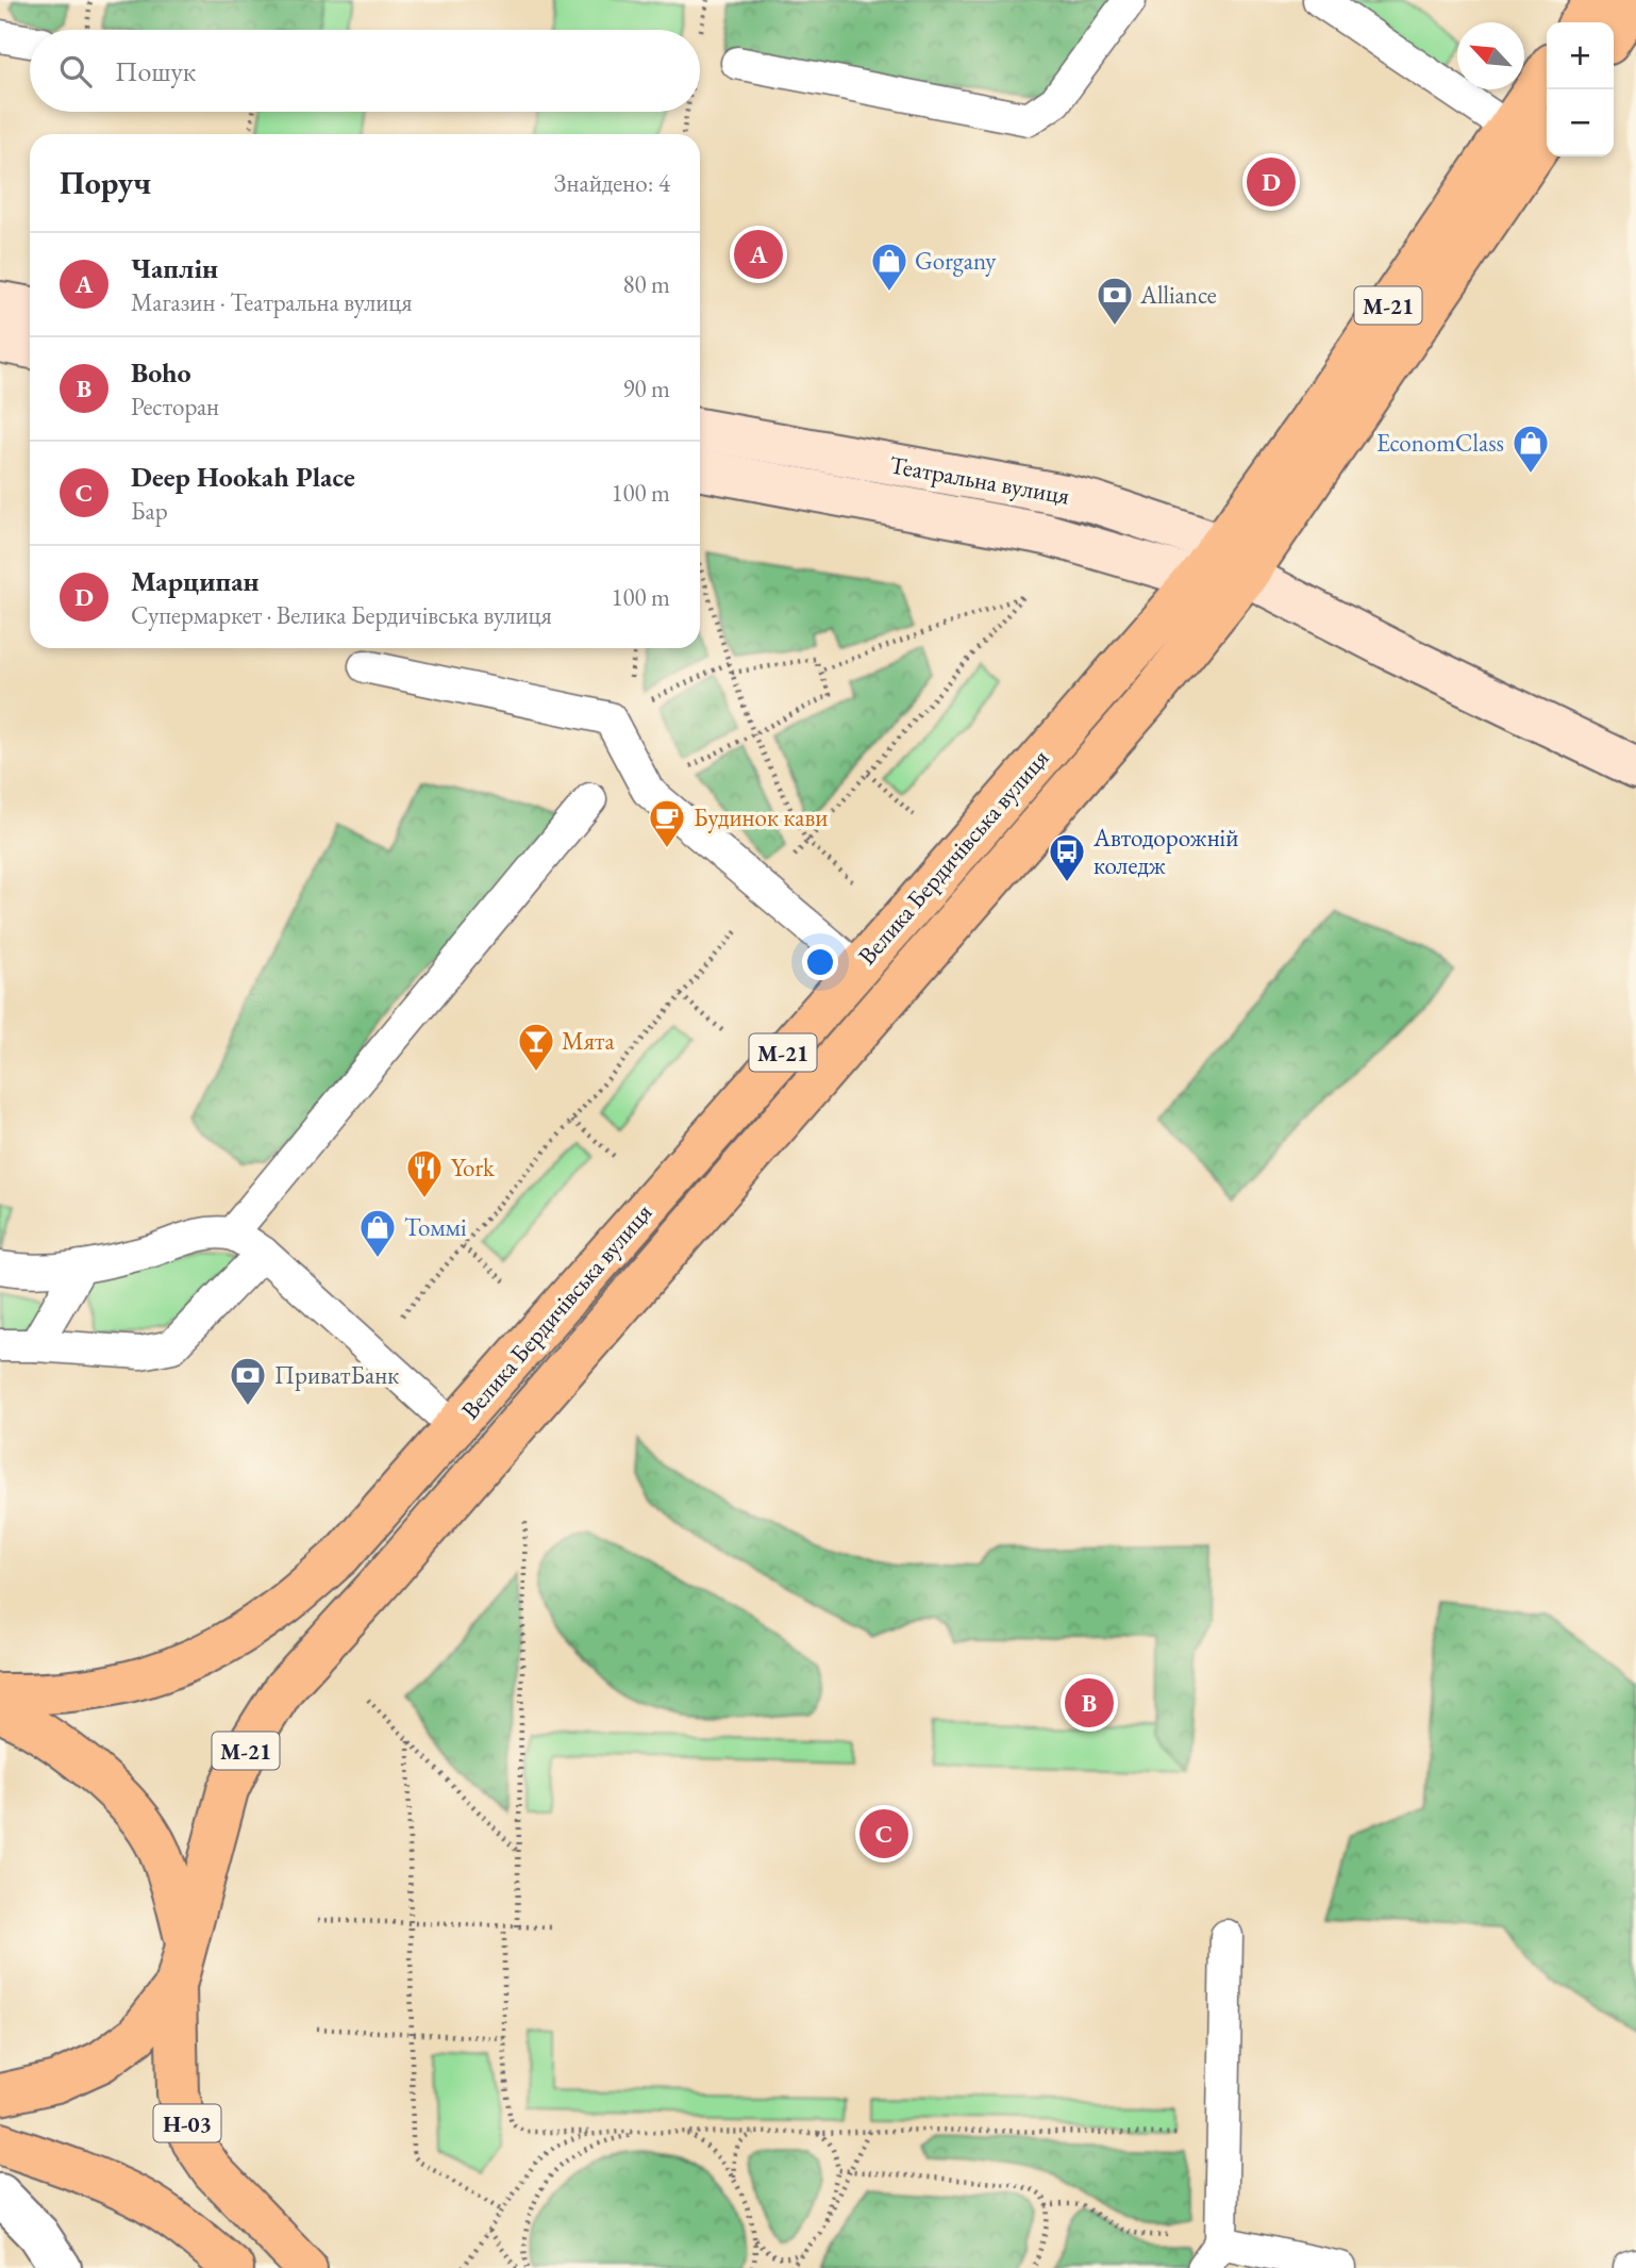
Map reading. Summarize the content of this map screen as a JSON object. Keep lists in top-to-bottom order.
{
  "streets": {
    "main road": ["М-21", "Велика Бердичівська вулиця", "Н-03"],
    "street": ["Театральна вулиця"]
  },
  "crossings": [
    ["М-21", "Велика Бердичівська вулиця"],
    ["М-21", "Н-03"],
    ["Театральна вулиця", "Велика Бердичівська вулиця"],
    ["Велика Бердичівська вулиця", "Н-03"]
  ],
  "places": {
    "shop": ["Gorgany", "EconomClass", "Томмі"],
    "bank": ["Alliance", "ПриватБанк"],
    "cafe": ["Будинок кави"],
    "bus stop": ["Автодорожній коледж"],
    "bar": ["Мята"],
    "restaurant": ["York"]
  },
  "north": "top left",
  "page": {
    "map_buttons": ["+", "−"],
    "search": "Пошук",
    "heading": ["Поруч", "Знайдено: 4"],
    "pins": [
      "D",
      "A",
      "B",
      "C"
    ],
    "list": [
      {
        "mark": "A",
        "name": "Чаплін",
        "note": "Магазин · Театральна вулиця",
        "value": "80 m"
      },
      {
        "mark": "B",
        "name": "Boho",
        "note": "Ресторан",
        "value": "90 m"
      },
      {
        "mark": "C",
        "name": "Deep Hookah Place",
        "note": "Бар",
        "value": "100 m"
      },
      {
        "mark": "D",
        "name": "Марципан",
        "note": "Супермаркет · Велика Бердичівська вулиця",
        "value": "100 m"
      }
    ]
  }
}
